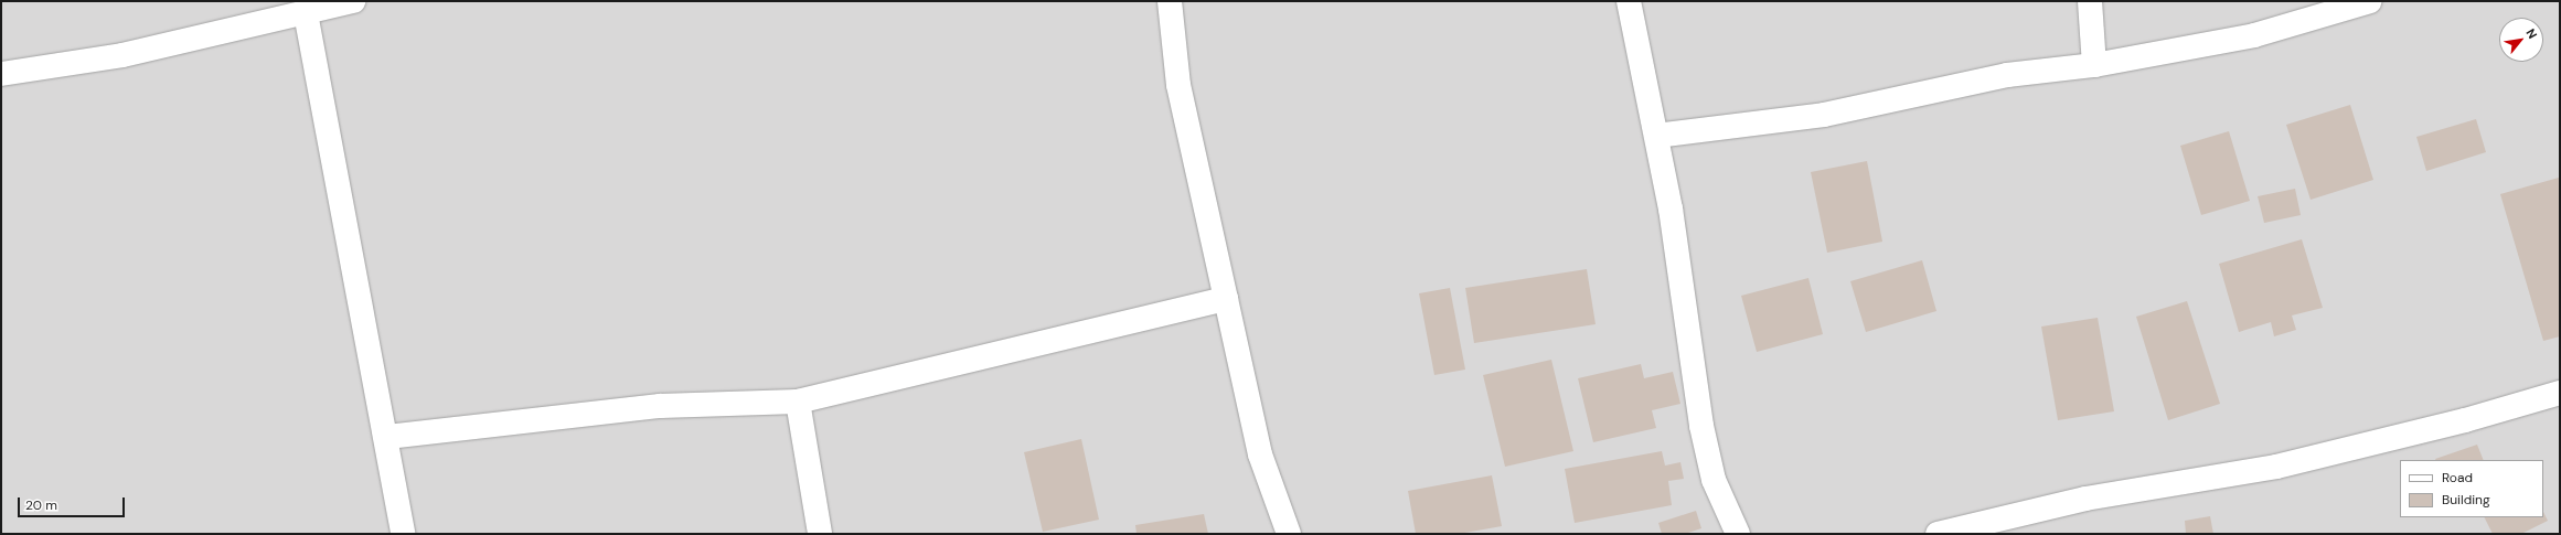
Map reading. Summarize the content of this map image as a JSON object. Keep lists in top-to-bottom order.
{
  "legend": ["Road", "Building"],
  "scale_bar": "20 m",
  "north": "top right"
}
